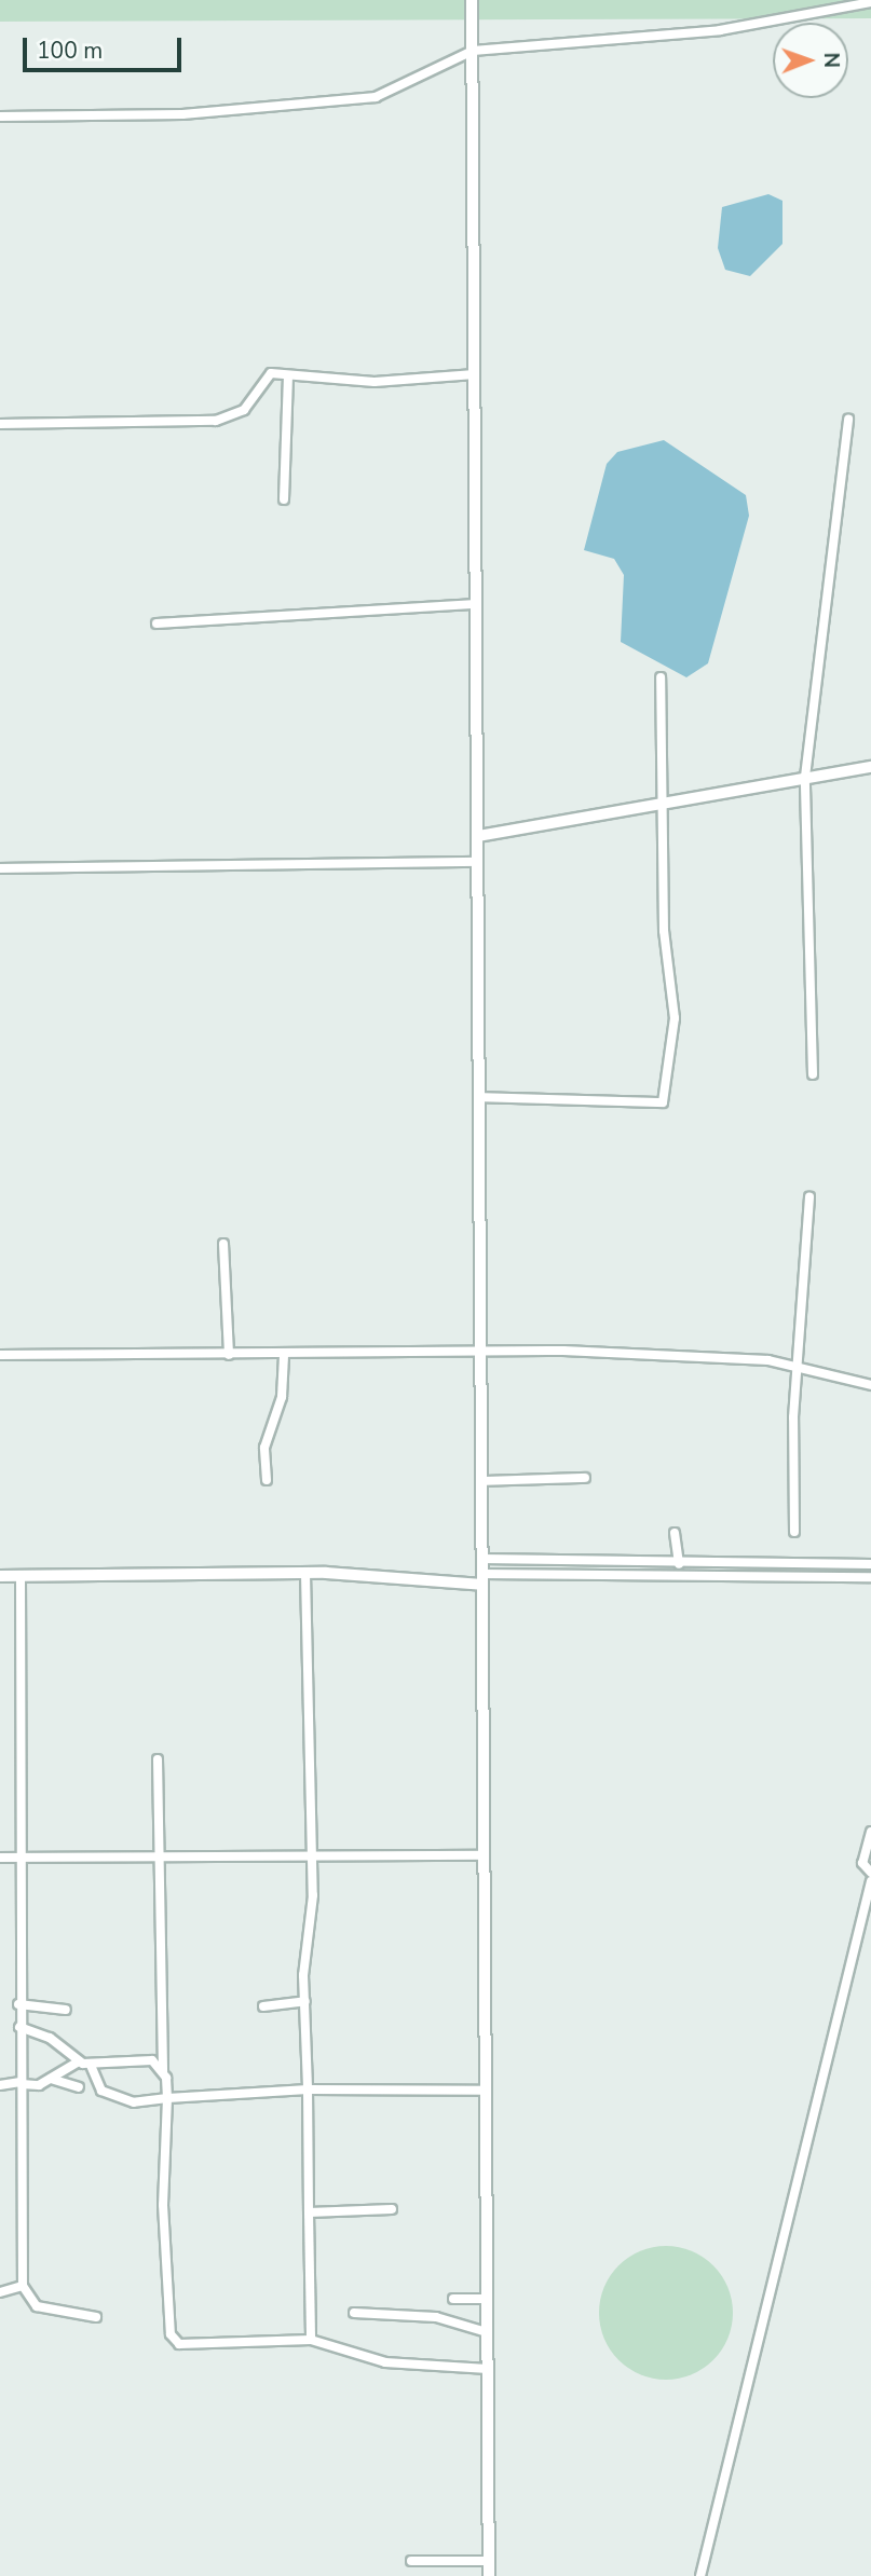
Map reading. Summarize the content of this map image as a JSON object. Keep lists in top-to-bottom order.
{
  "scale_bar": "100 m",
  "north": "right"
}
